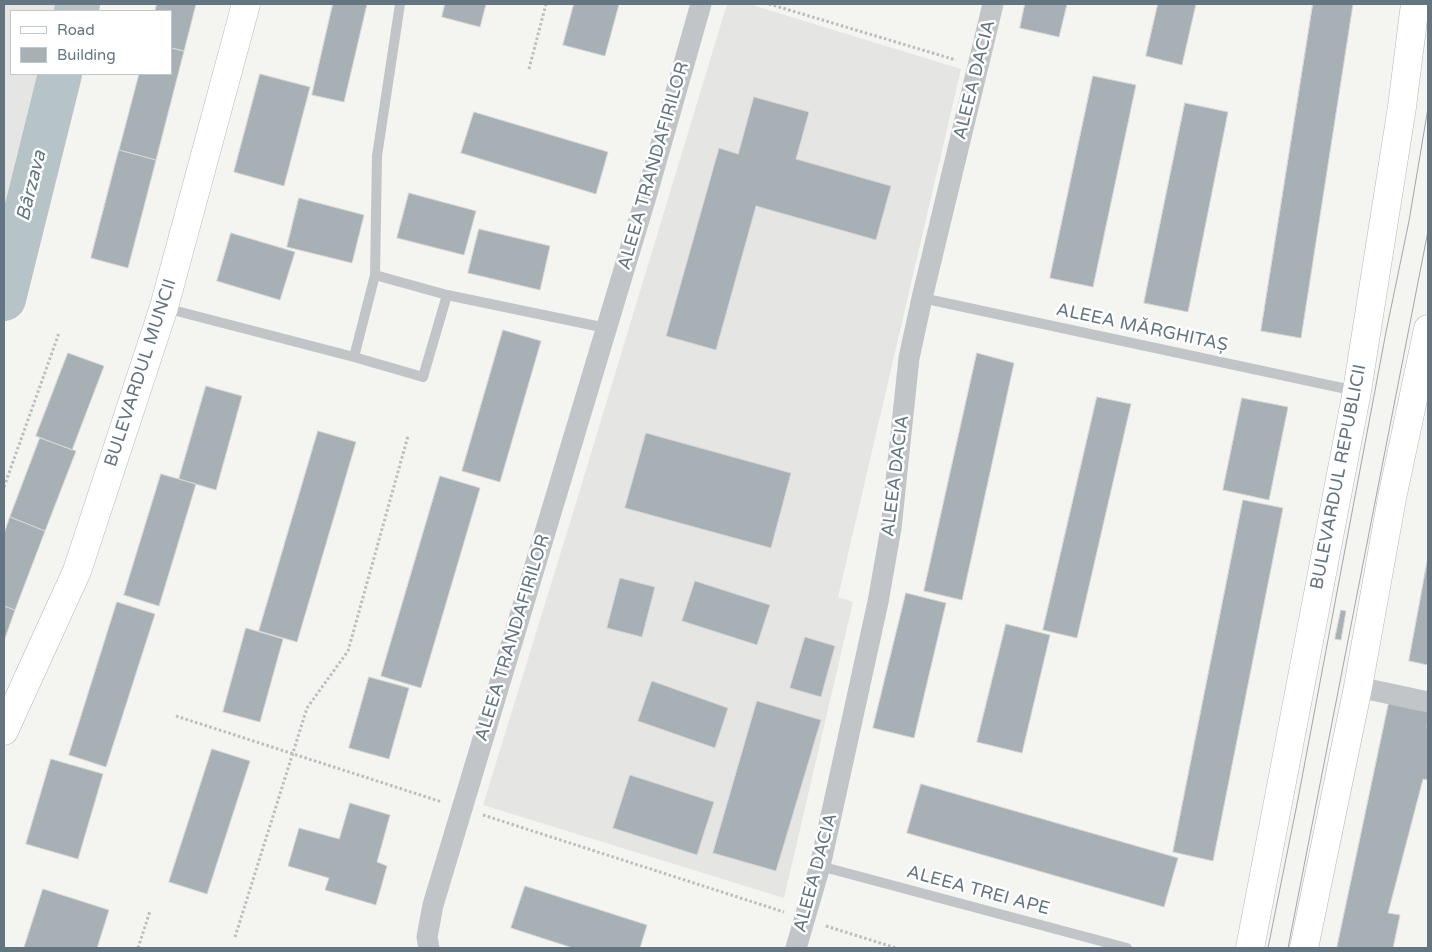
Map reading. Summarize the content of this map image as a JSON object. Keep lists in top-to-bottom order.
{
  "streets": {
    "main road": ["BULEVARDUL MUNCII", "BULEVARDUL REPUBLICII"],
    "street": ["ALEEA DACIA", "ALEEA TRANDAFIRILOR"],
    "lane": ["ALEEA MĂRGHITAȘ", "ALEEA TREI APE"]
  },
  "crossings": [
    ["ALEEA DACIA", "ALEEA MĂRGHITAȘ"],
    ["ALEEA DACIA", "ALEEA TREI APE"],
    ["ALEEA MĂRGHITAȘ", "BULEVARDUL REPUBLICII"]
  ],
  "water": ["Bârzava"],
  "legend": ["Road", "Building"]
}
